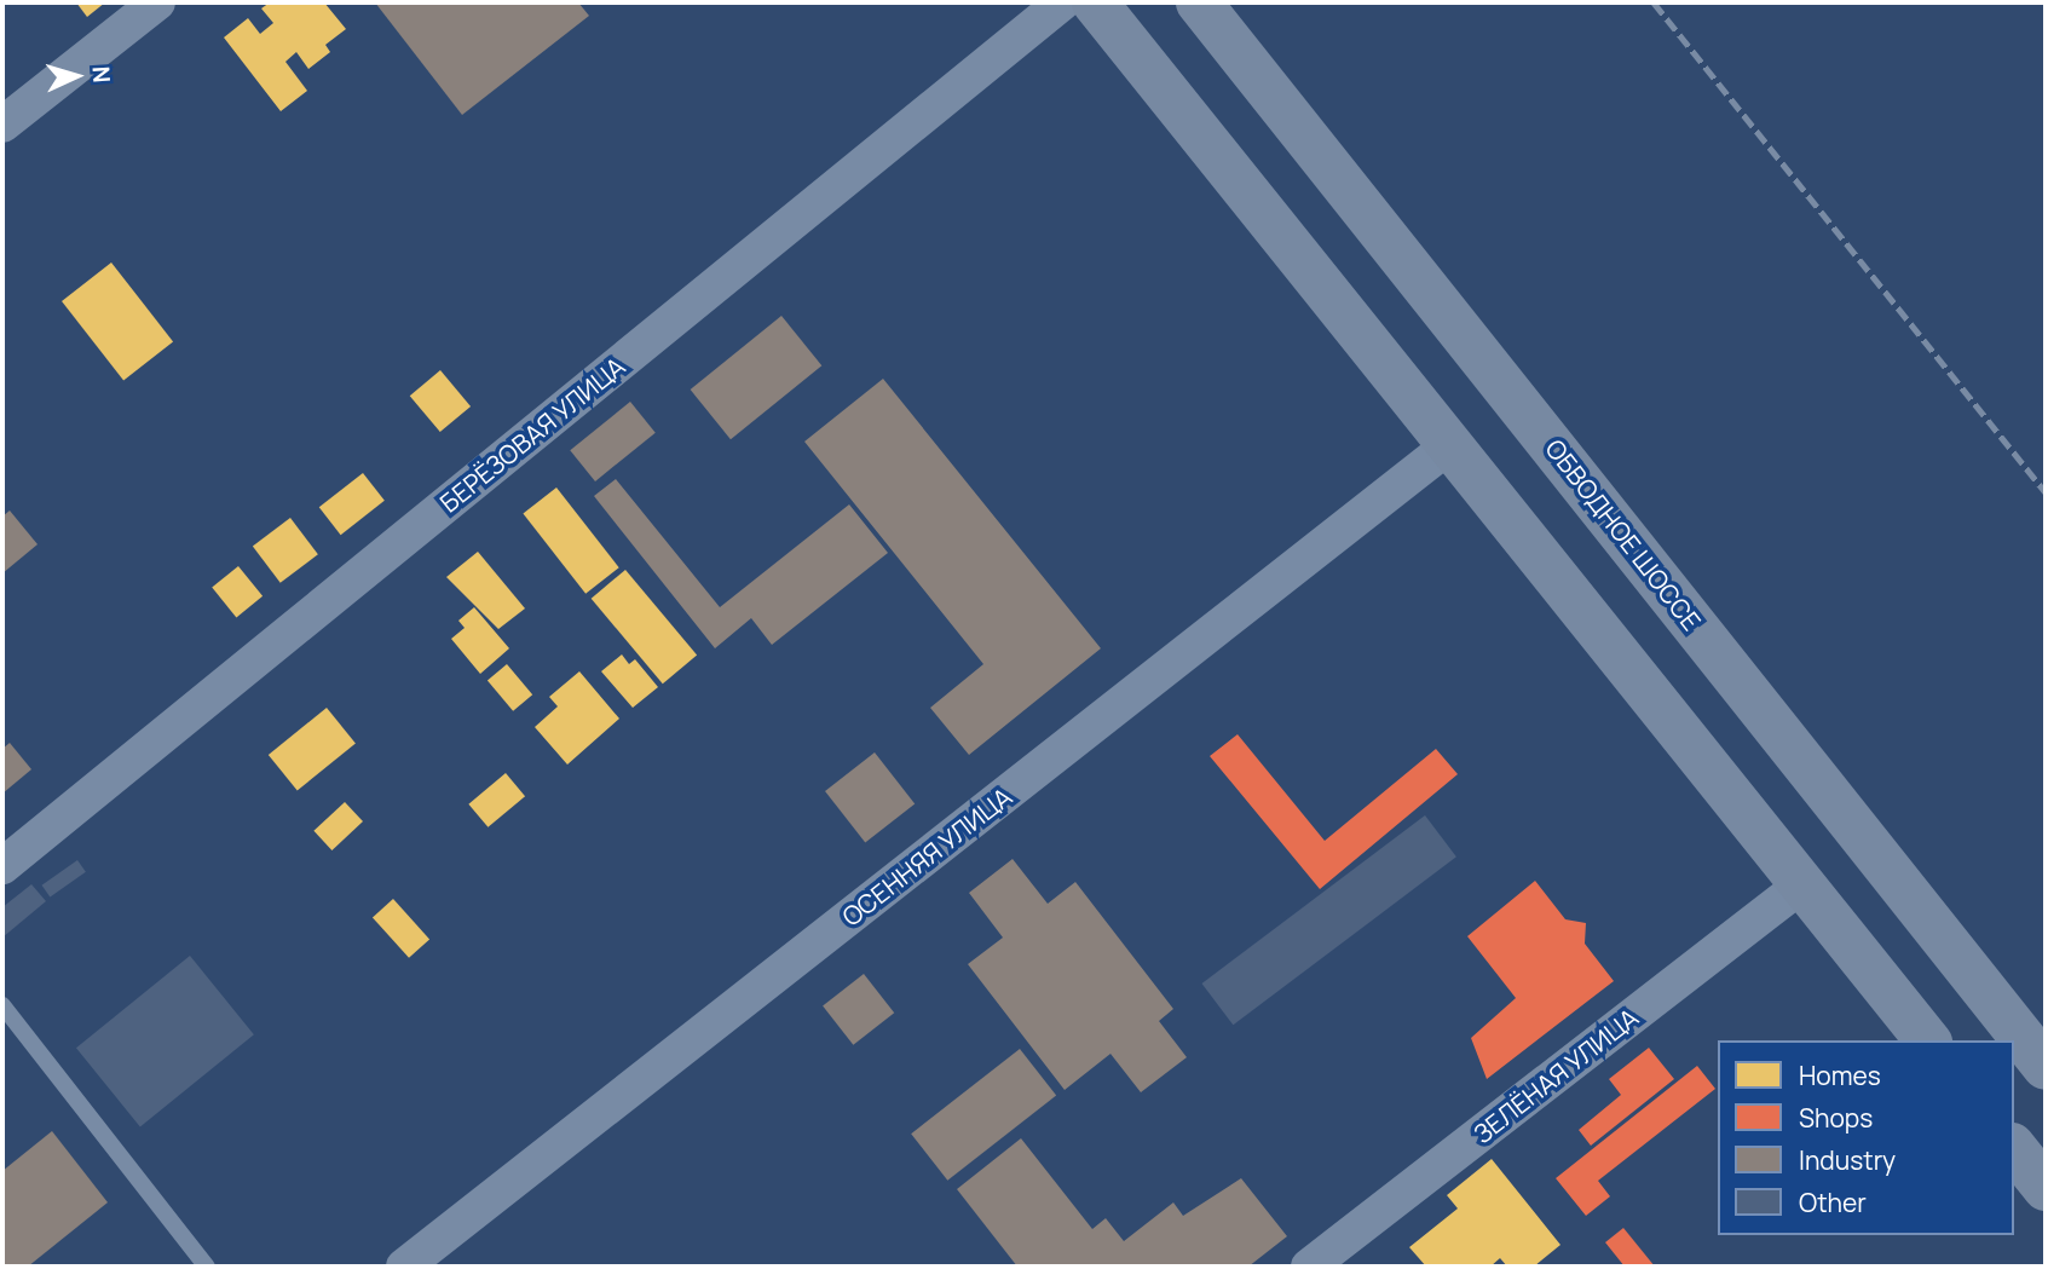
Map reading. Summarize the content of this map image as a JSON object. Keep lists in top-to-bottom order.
{
  "streets": {
    "main road": ["ОБВОДНОЕ ШОССЕ"],
    "street": ["БЕРЁЗОВАЯ УЛИЦА", "ОСЕННЯЯ УЛИЦА", "ЗЕЛЁНАЯ УЛИЦА"]
  },
  "legend": [
    "Homes",
    "Shops",
    "Industry",
    "Other"
  ],
  "north": "right"
}
